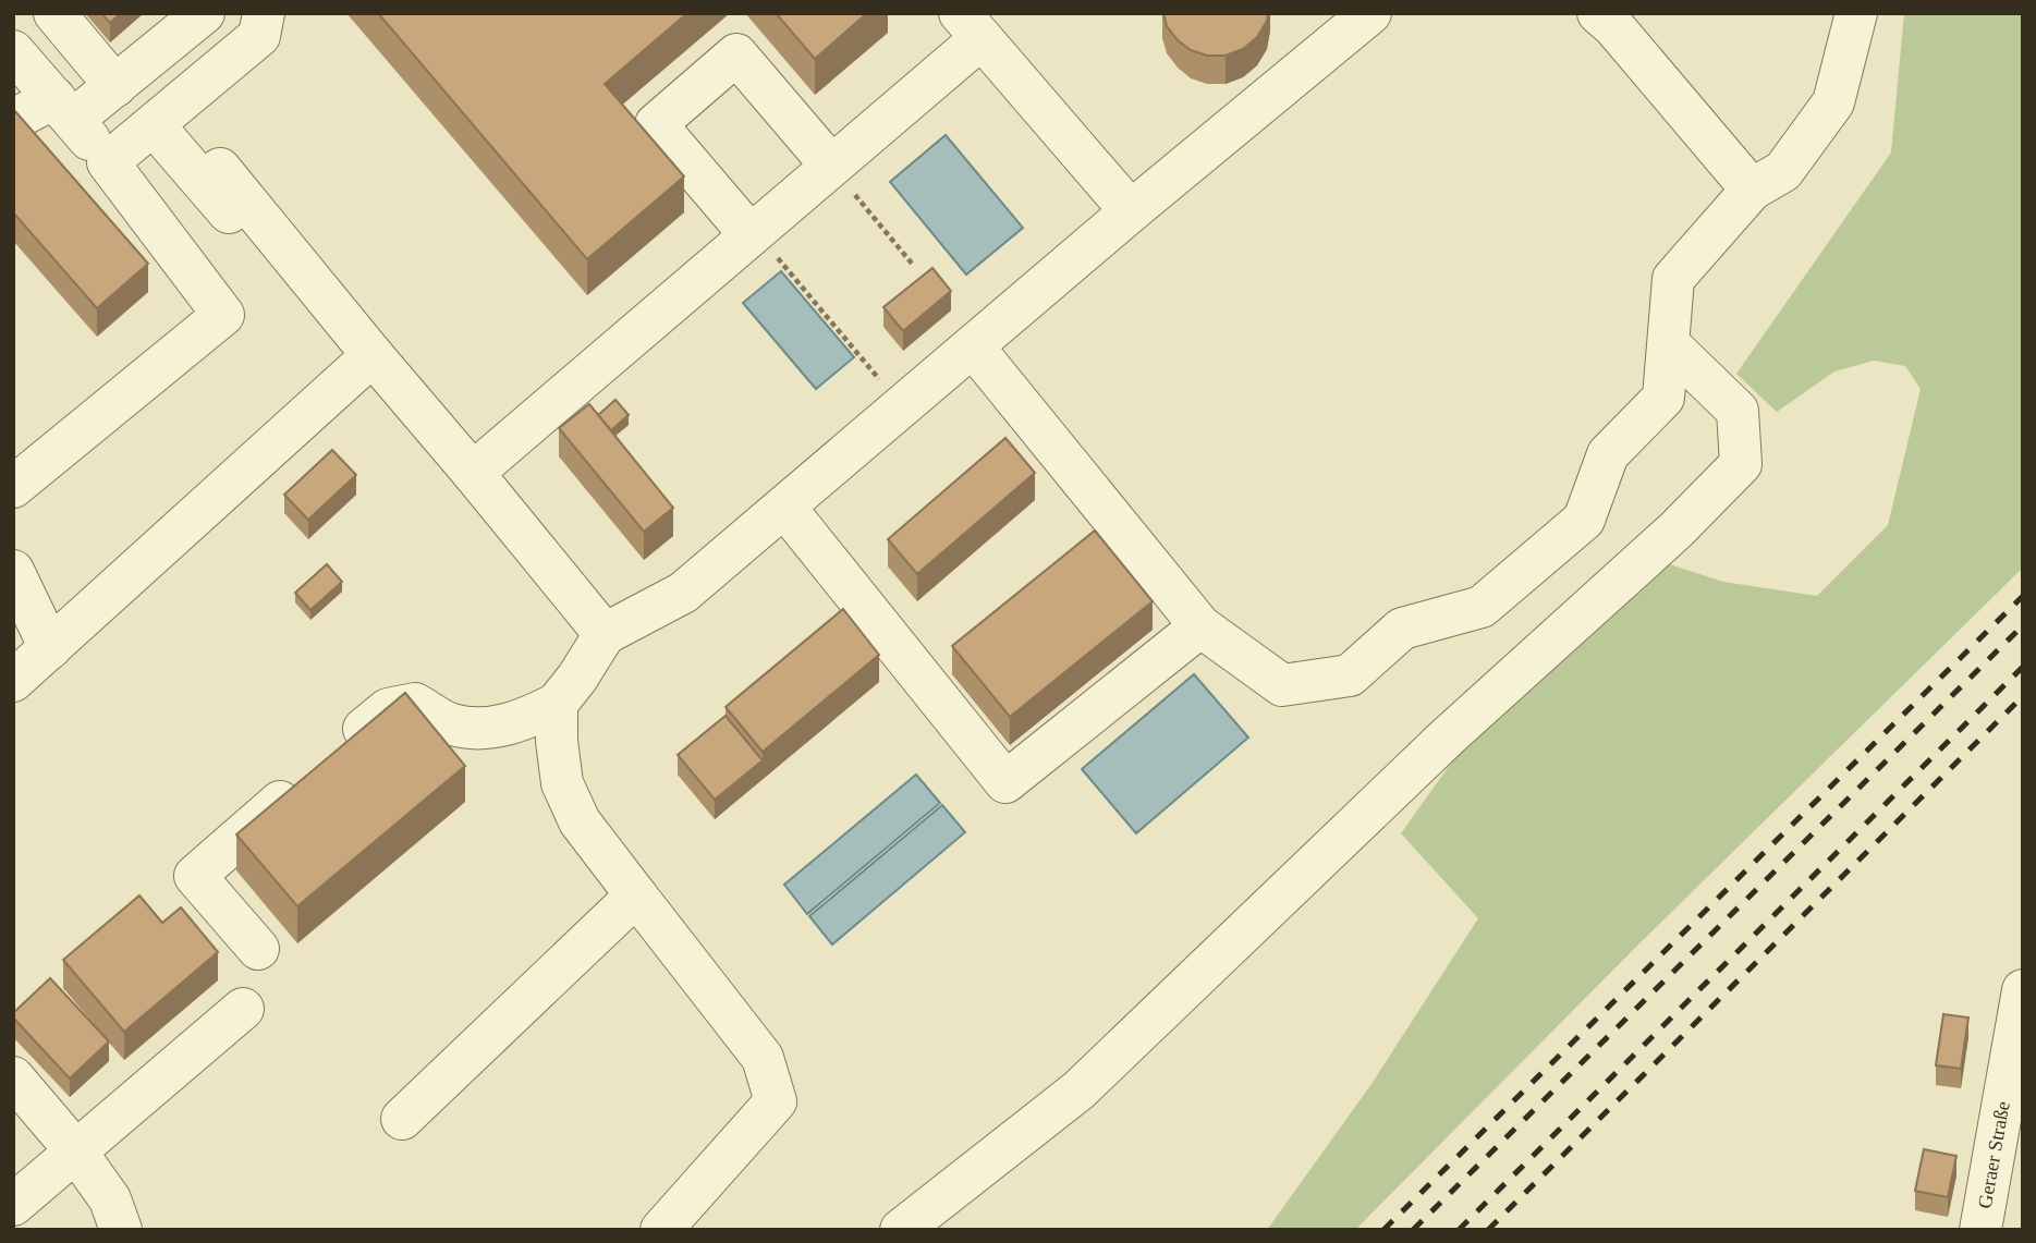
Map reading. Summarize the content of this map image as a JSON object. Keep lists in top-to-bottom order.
{
  "streets": {
    "street": ["Geraer Straße"]
  }
}
